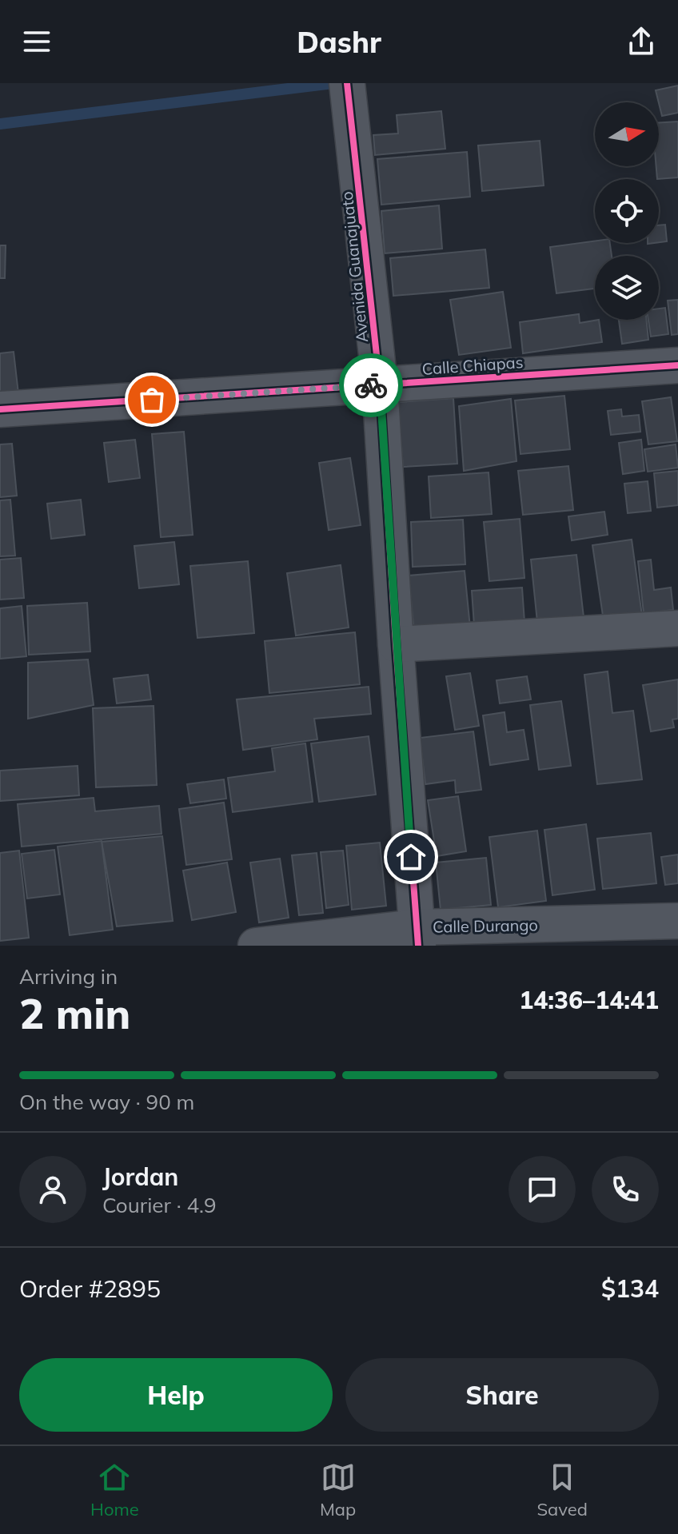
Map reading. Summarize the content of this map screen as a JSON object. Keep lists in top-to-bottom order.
{
  "streets": {
    "street": ["Avenida Guanajuato", "Calle Chiapas", "Calle Durango"]
  },
  "crossings": [
    ["Avenida Guanajuato", "Calle Chiapas"],
    ["Avenida Guanajuato", "Calle Durango"]
  ],
  "north": "right",
  "page": {
    "header": "Dashr",
    "heading": ["2 min", "Arriving in", "14:36–14:41"],
    "panel": [
      "Jordan",
      "Courier · 4.9",
      "Order #2895",
      "$134"
    ],
    "bar": "On the way · 90 m",
    "buttons": ["Help", "Share"],
    "tabs": ["Home", "Map", "Saved"]
  }
}
